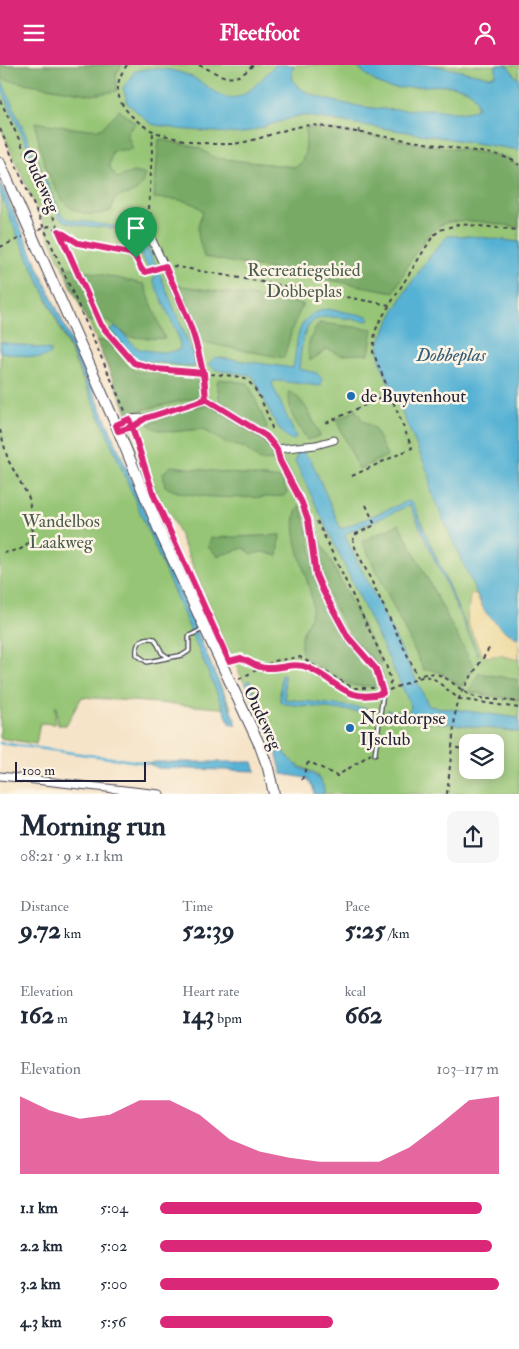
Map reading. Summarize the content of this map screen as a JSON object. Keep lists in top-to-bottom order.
{
  "streets": {
    "main road": ["Oudeweg"]
  },
  "water": ["Dobbeplas"],
  "parks": ["Recreatiegebied Dobbeplas", "Wandelbos Laakweg"],
  "places": ["de Buytenhout", "Nootdorpse IJsclub"],
  "scale_bar": "100 m",
  "page": {
    "header": "Fleetfoot",
    "scale": "100 m",
    "heading": ["Morning run", "08:21 · 9 × 1.1 km"],
    "stats": [
      ["Distance", "9.72 km"],
      ["Time", "52:39"],
      ["Pace", "5:25 /km"],
      ["Elevation", "162 m"],
      ["Heart rate", "143 bpm"],
      ["kcal", "662"]
    ],
    "chart": ["Elevation", "103–117 m"],
    "list": [
      {
        "name": "1.1 km",
        "note": "5:04"
      },
      {
        "name": "2.2 km",
        "note": "5:02"
      },
      {
        "name": "3.2 km",
        "note": "5:00"
      },
      {
        "name": "4.3 km",
        "note": "5:56"
      }
    ]
  }
}
